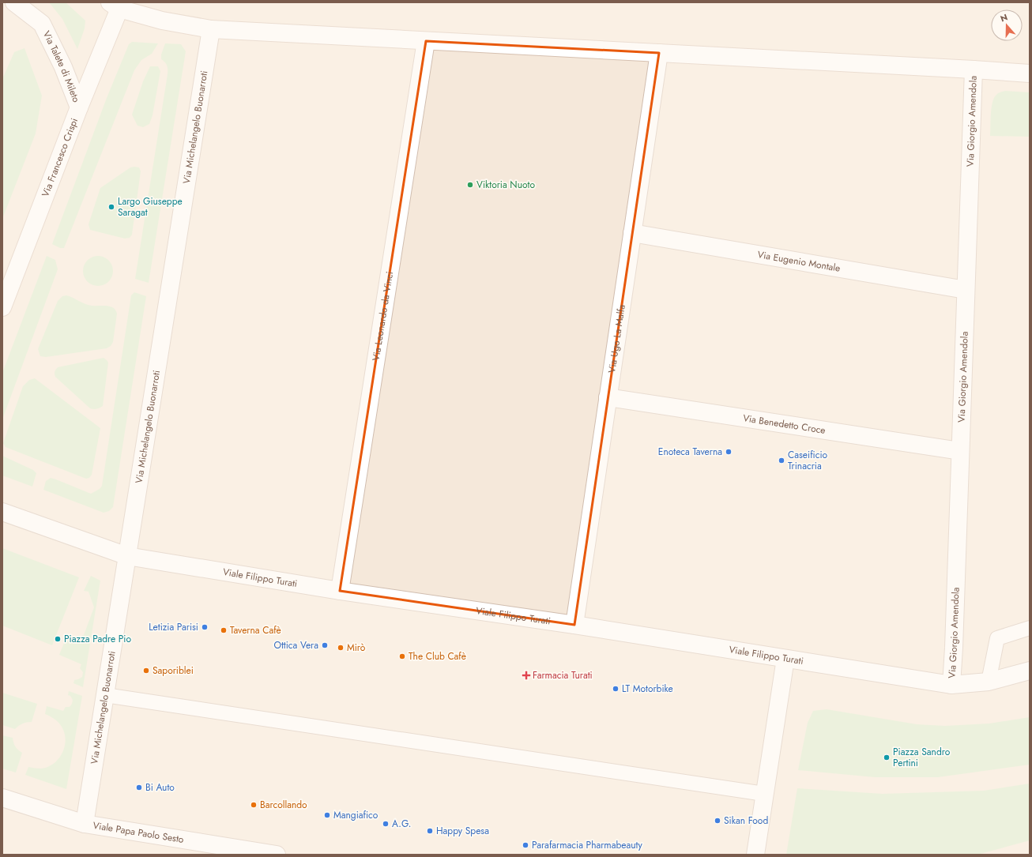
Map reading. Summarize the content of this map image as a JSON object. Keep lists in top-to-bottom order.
{
  "streets": {
    "street": [
      "Via Talete di Mileto",
      "Via Giorgio Amendola",
      "Via Michelangelo Buonarroti",
      "Via Francesco Crispi",
      "Via Eugenio Montale",
      "Via Leonardo da Vinci",
      "Via Ugo La Malfa",
      "Via Benedetto Croce",
      "Viale Filippo Turati",
      "Viale Papa Paolo Sesto"
    ]
  },
  "crossings": [
    ["Via Talete di Mileto", "Via Francesco Crispi"],
    ["Via Giorgio Amendola", "Via Eugenio Montale"],
    ["Via Giorgio Amendola", "Via Benedetto Croce"],
    ["Via Giorgio Amendola", "Viale Filippo Turati"],
    ["Via Michelangelo Buonarroti", "Viale Filippo Turati"],
    ["Via Michelangelo Buonarroti", "Viale Papa Paolo Sesto"],
    ["Via Eugenio Montale", "Via Ugo La Malfa"],
    ["Via Leonardo da Vinci", "Viale Filippo Turati"],
    ["Via Ugo La Malfa", "Via Benedetto Croce"],
    ["Via Ugo La Malfa", "Viale Filippo Turati"]
  ],
  "places": {
    "other": [
      "Viktoria Nuoto",
      "Largo Giuseppe Saragat",
      "Enoteca Taverna",
      "Caseificio Trinacria",
      "Letizia Parisi",
      "Taverna Cafè",
      "Piazza Padre Pio",
      "Ottica Vera",
      "Mirò",
      "The Club Cafè",
      "Saporiblei",
      "LT Motorbike",
      "Piazza Sandro Pertini",
      "Bi Auto",
      "Barcollando",
      "Mangiafico",
      "Sikan Food",
      "A.G.",
      "Happy Spesa",
      "Parafarmacia Pharmabeauty"
    ],
    "health": ["Farmacia Turati"]
  },
  "north": "top"
}
